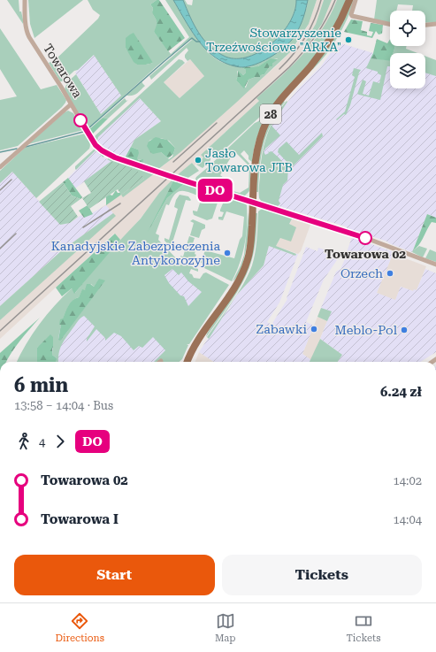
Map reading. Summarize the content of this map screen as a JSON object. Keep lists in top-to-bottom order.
{
  "streets": {
    "main road": ["28"],
    "street": ["Towarowa"]
  },
  "crossings": [
    ["Towarowa", "28"]
  ],
  "places": [
    "Stowarzyszenie Trzeźwościowe \"ARKA\"",
    "Jasło Towarowa JTB",
    "Towarowa 02",
    "Kanadyjskie Zabezpieczenia Antykorozyjne",
    "Orzech",
    "Zabawki",
    "Meblo-Pol"
  ],
  "lines": ["bus line DO"],
  "page": {
    "on_map": "DO",
    "heading": ["6 min", "13:58 – 14:04 · Bus", "6.24 zł"],
    "legs": ["4", "DO"],
    "list": [
      {
        "name": "Towarowa 02",
        "value": "14:02"
      },
      {
        "name": "Towarowa I",
        "value": "14:04"
      }
    ],
    "buttons": ["Start", "Tickets"],
    "tabs": ["Directions", "Map", "Tickets"]
  }
}
